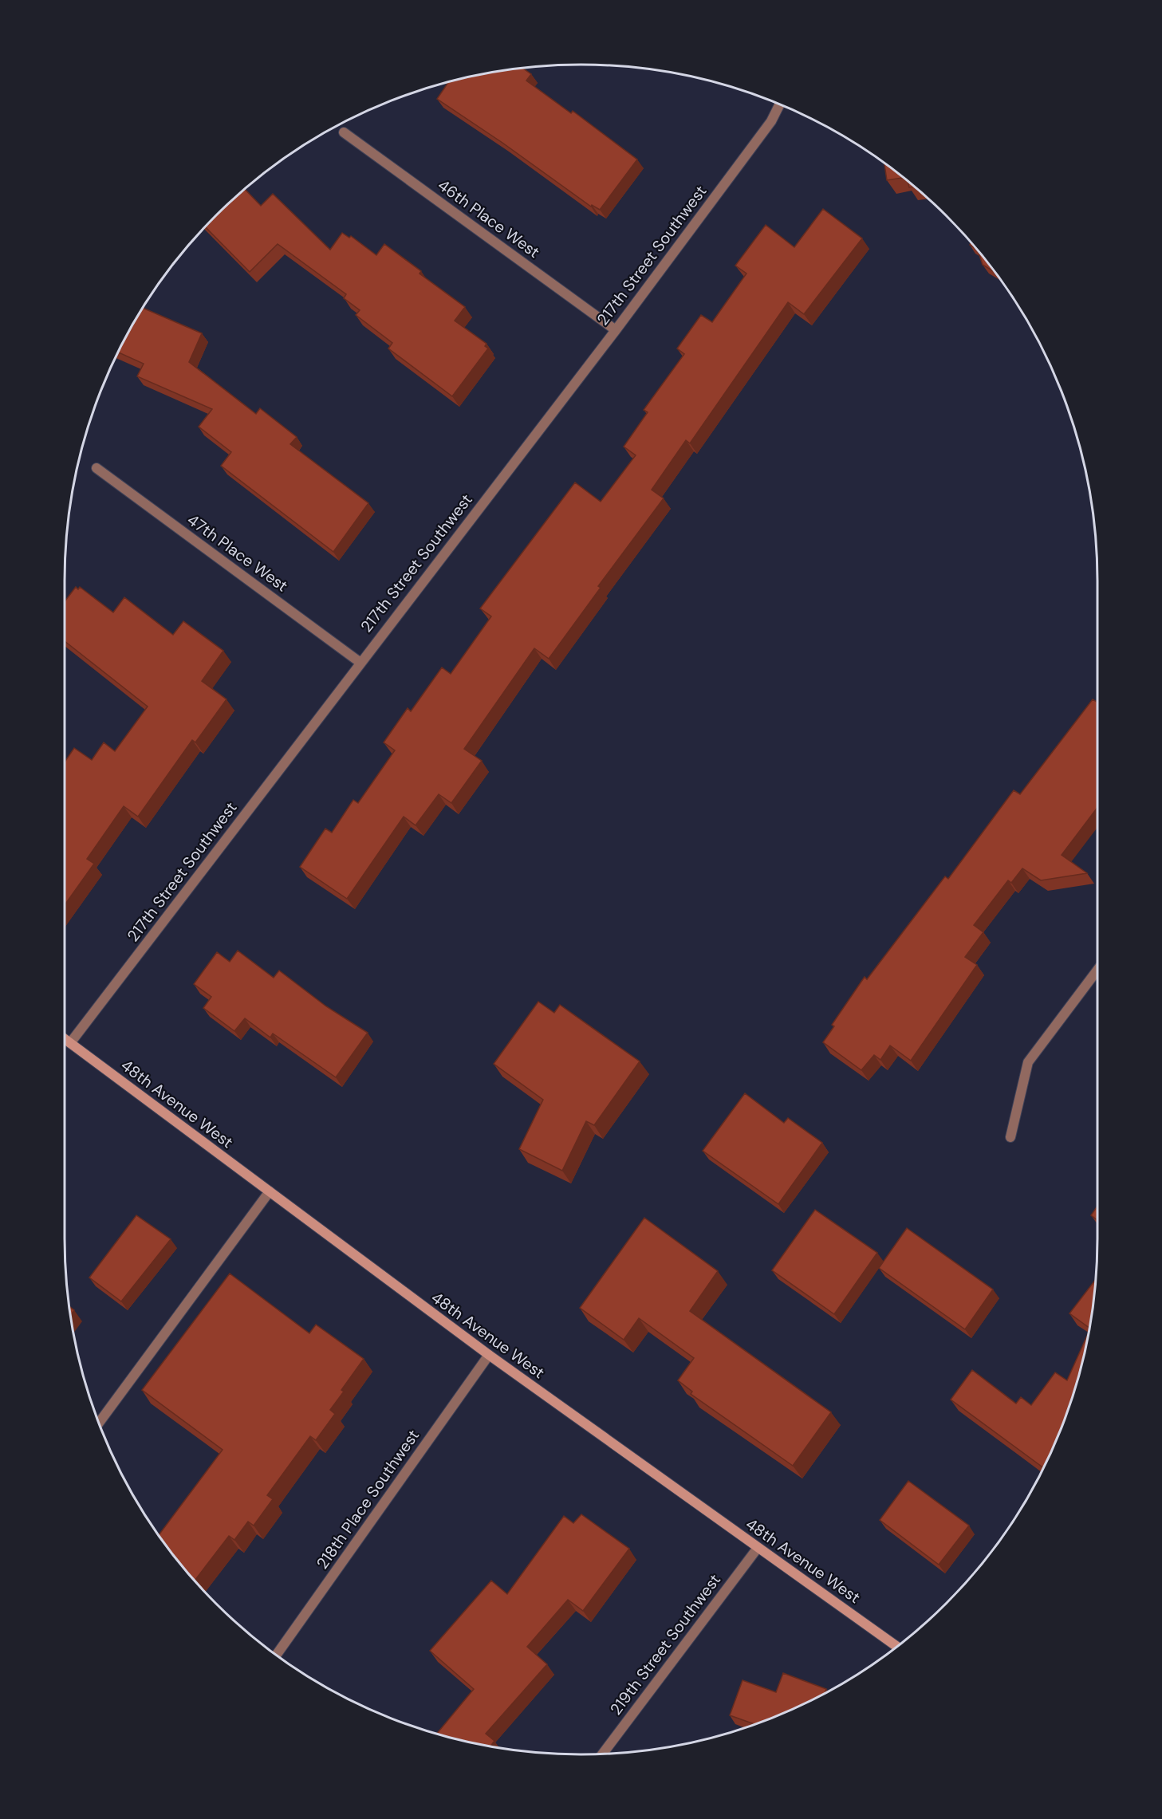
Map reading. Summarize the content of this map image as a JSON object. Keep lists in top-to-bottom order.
{
  "streets": {
    "main road": ["48th Avenue West"],
    "street": [
      "46th Place West",
      "217th Street Southwest",
      "47th Place West",
      "218th Place Southwest",
      "219th Street Southwest"
    ]
  },
  "crossings": [
    ["46th Place West", "217th Street Southwest"],
    ["217th Street Southwest", "47th Place West"],
    ["217th Street Southwest", "48th Avenue West"],
    ["48th Avenue West", "218th Place Southwest"],
    ["48th Avenue West", "219th Street Southwest"]
  ]
}
